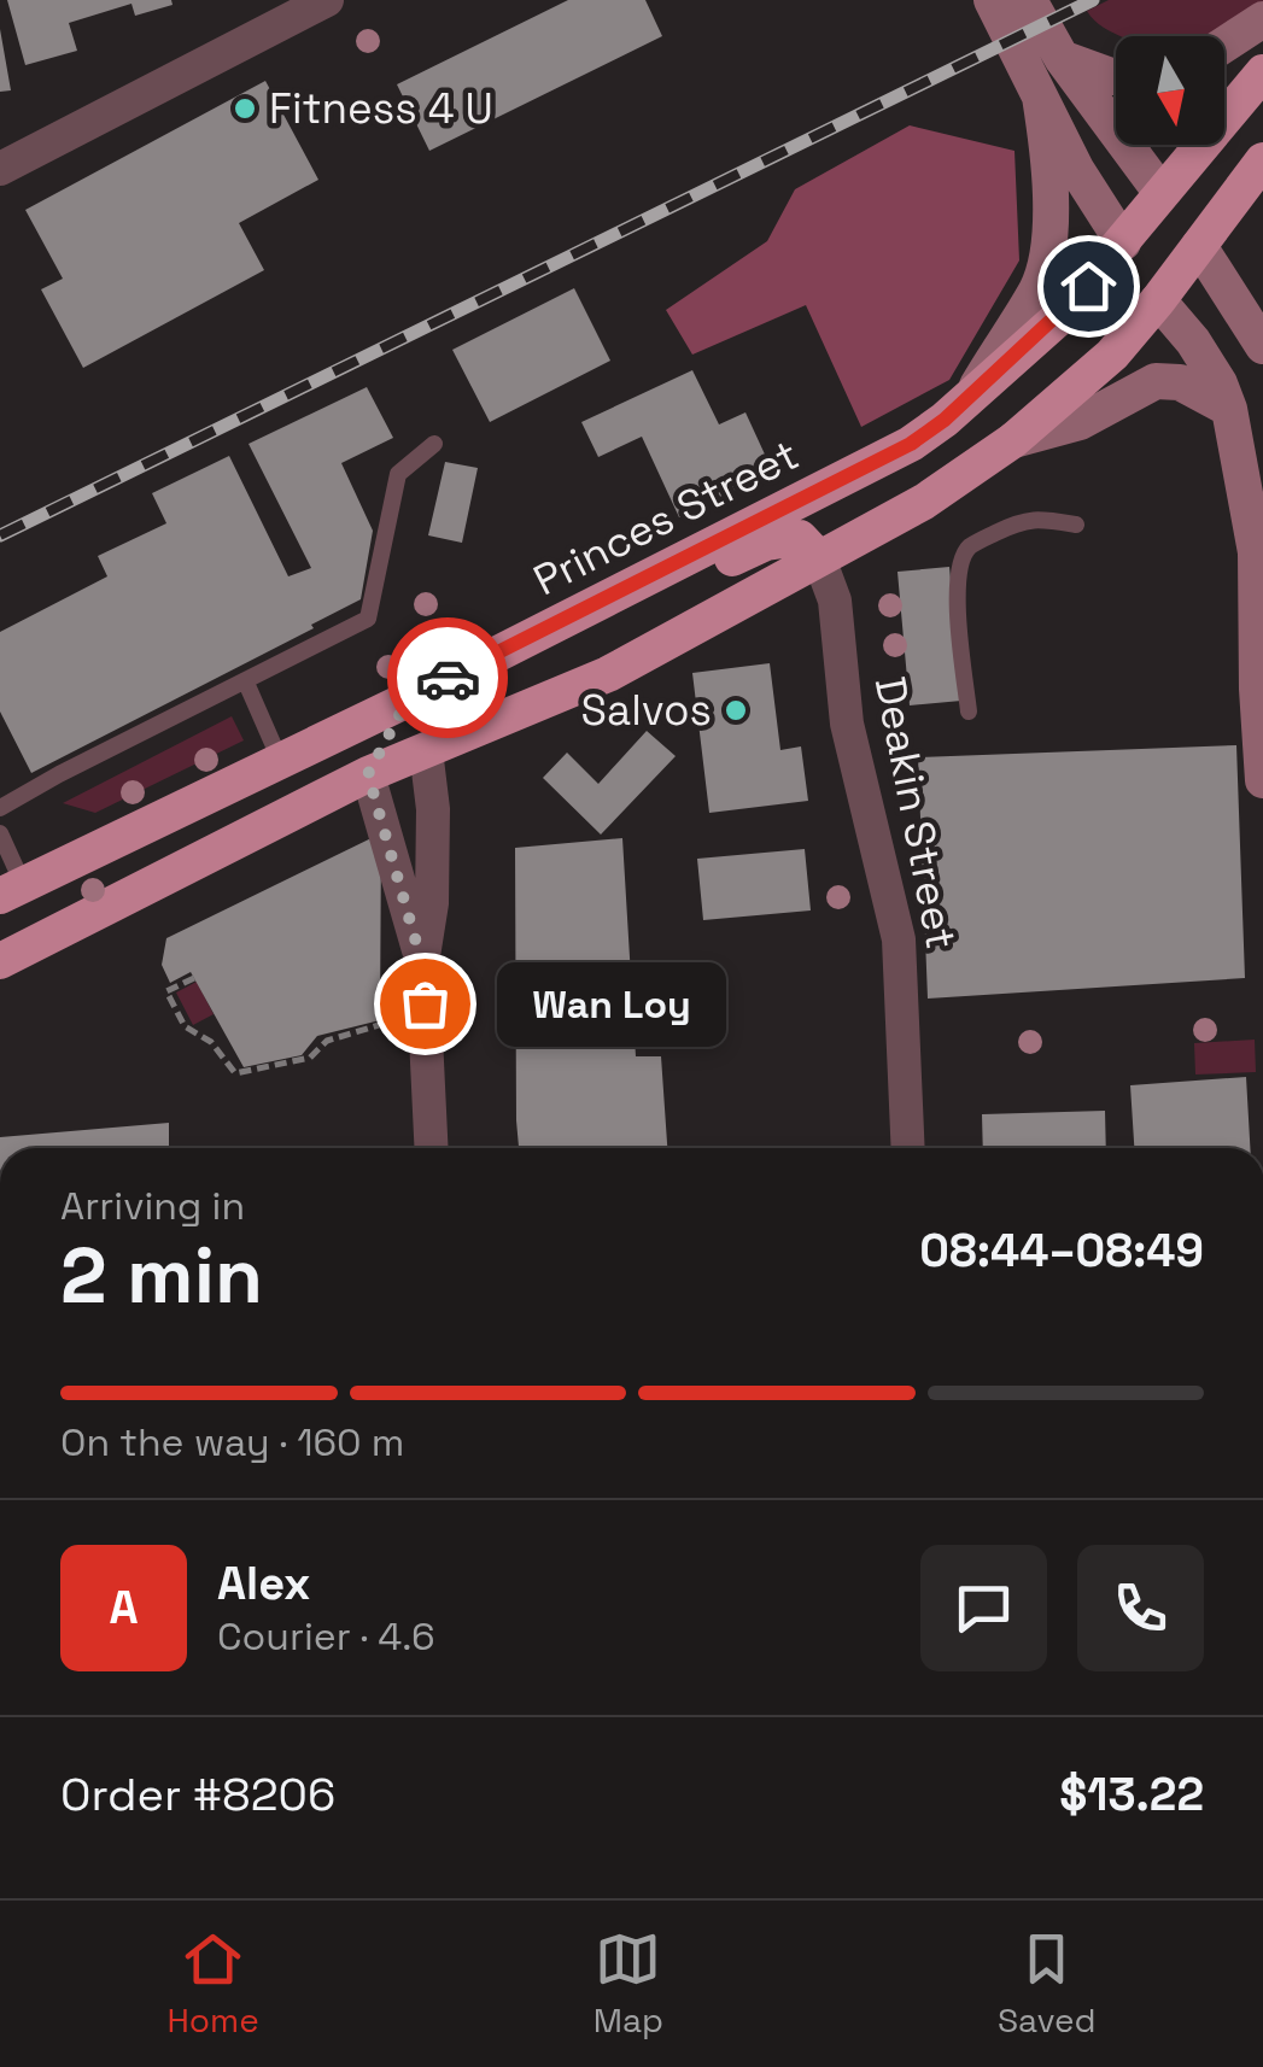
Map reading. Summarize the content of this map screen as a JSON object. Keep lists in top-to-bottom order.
{
  "streets": {
    "highway": ["Princes Street"],
    "street": ["Deakin Street"]
  },
  "places": ["Fitness 4 U", "Salvos", "Wan Loy"],
  "north": "bottom",
  "page": {
    "bubble": "Wan Loy",
    "heading": ["2 min", "Arriving in", "08:44–08:49"],
    "panel": [
      "Alex",
      "Courier · 4.6",
      "Order #8206",
      "$13.22"
    ],
    "bar": "On the way · 160 m",
    "round": "A",
    "tabs": ["Home", "Map", "Saved"]
  }
}
